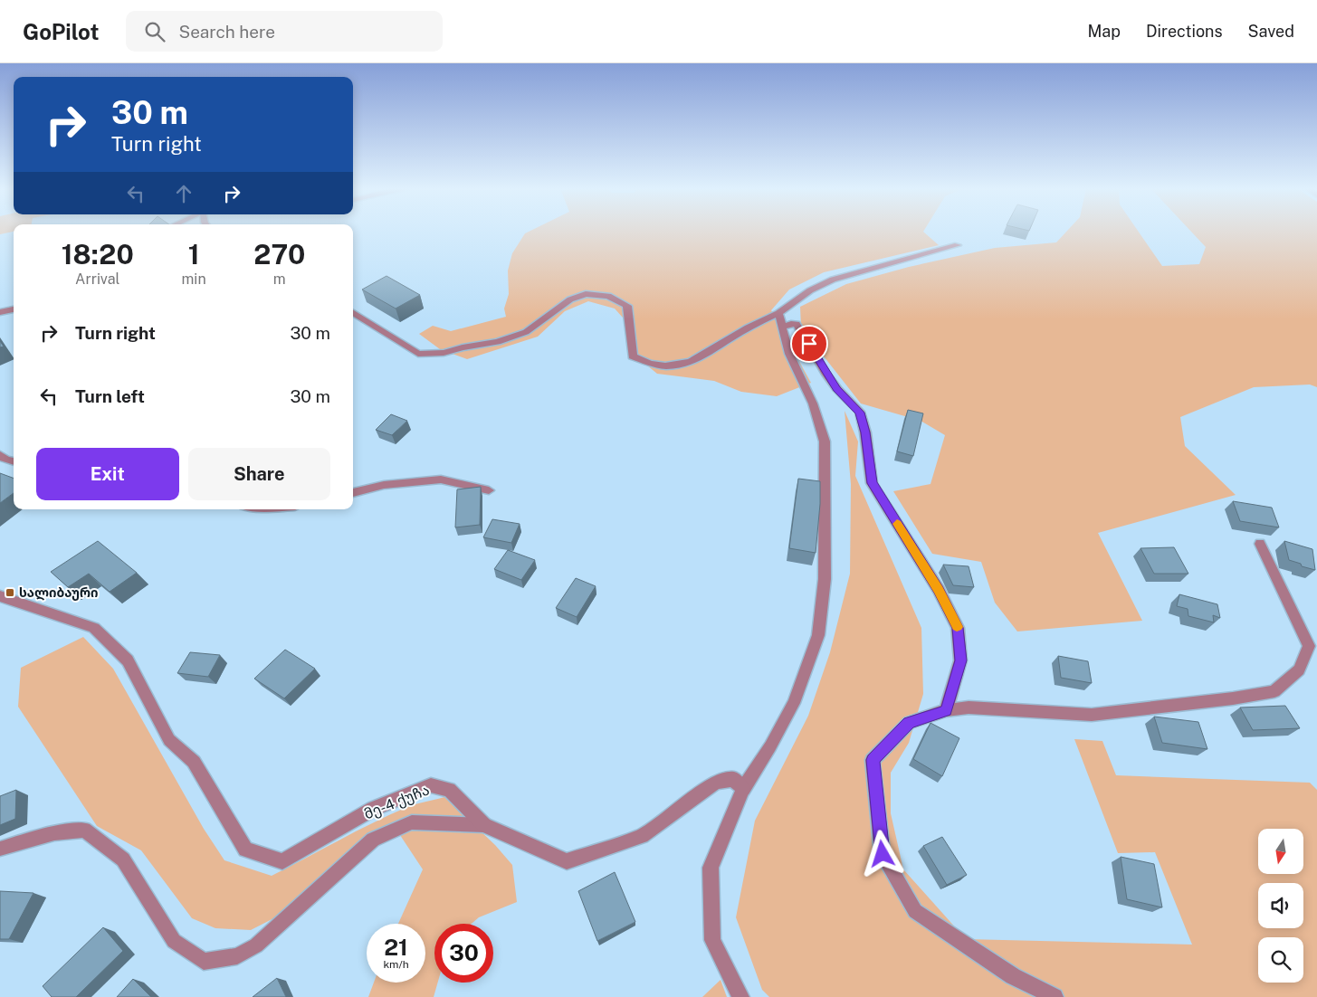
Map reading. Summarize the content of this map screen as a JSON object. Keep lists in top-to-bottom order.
{
  "streets": {
    "street": ["მე-4 ქუჩა"]
  },
  "places": {
    "transit": ["სალიბაური"]
  },
  "north": "bottom",
  "page": {
    "header": "GoPilot",
    "search": "Search here",
    "nav": ["Map", "Directions", "Saved"],
    "turn": ["30 m", "Turn right"],
    "eta": [
      "18:20",
      "Arrival",
      "1",
      "min",
      "270",
      "m"
    ],
    "list": [
      {
        "name": "Turn right",
        "value": "30 m"
      },
      {
        "name": "Turn left",
        "value": "30 m"
      }
    ],
    "buttons": ["Exit", "Share"],
    "speed": "21 km/h",
    "limit": "30"
  }
}
